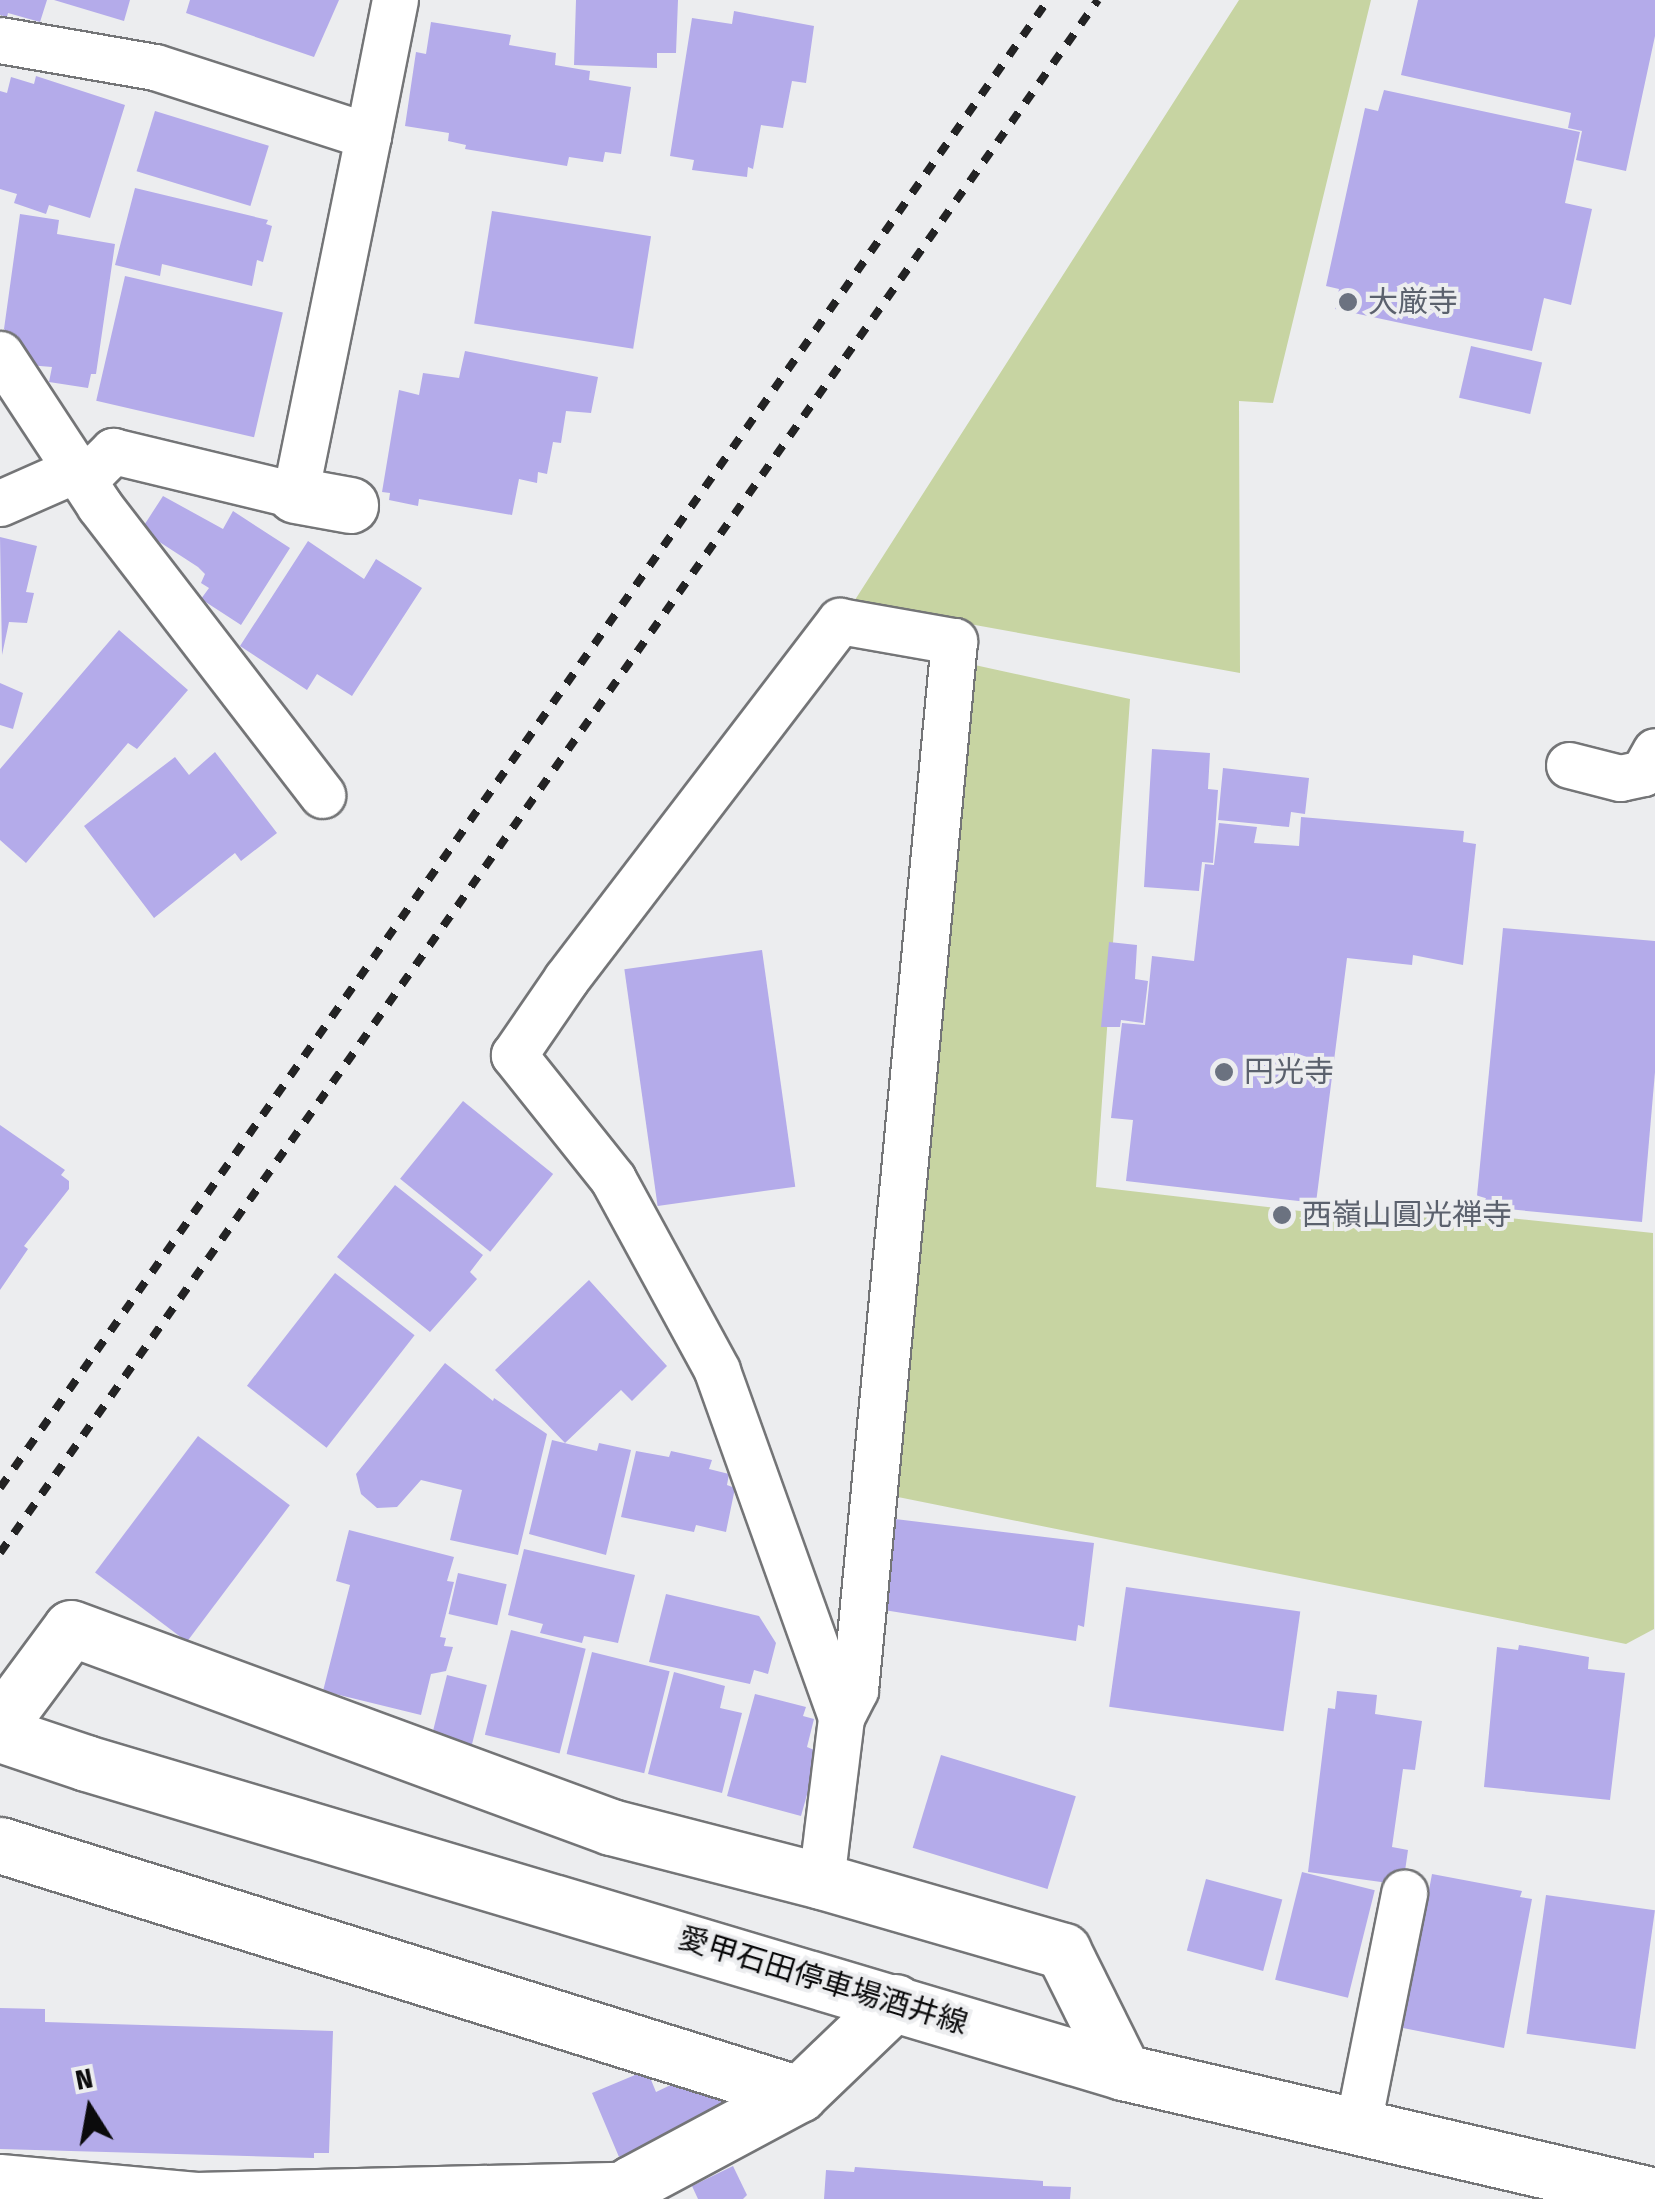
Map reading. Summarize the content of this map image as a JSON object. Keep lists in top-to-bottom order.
{
  "streets": {
    "street": ["愛甲石田停車場酒井線"]
  },
  "places": ["大厳寺", "円光寺", "西嶺山圓光禅寺"],
  "north": "top"
}
